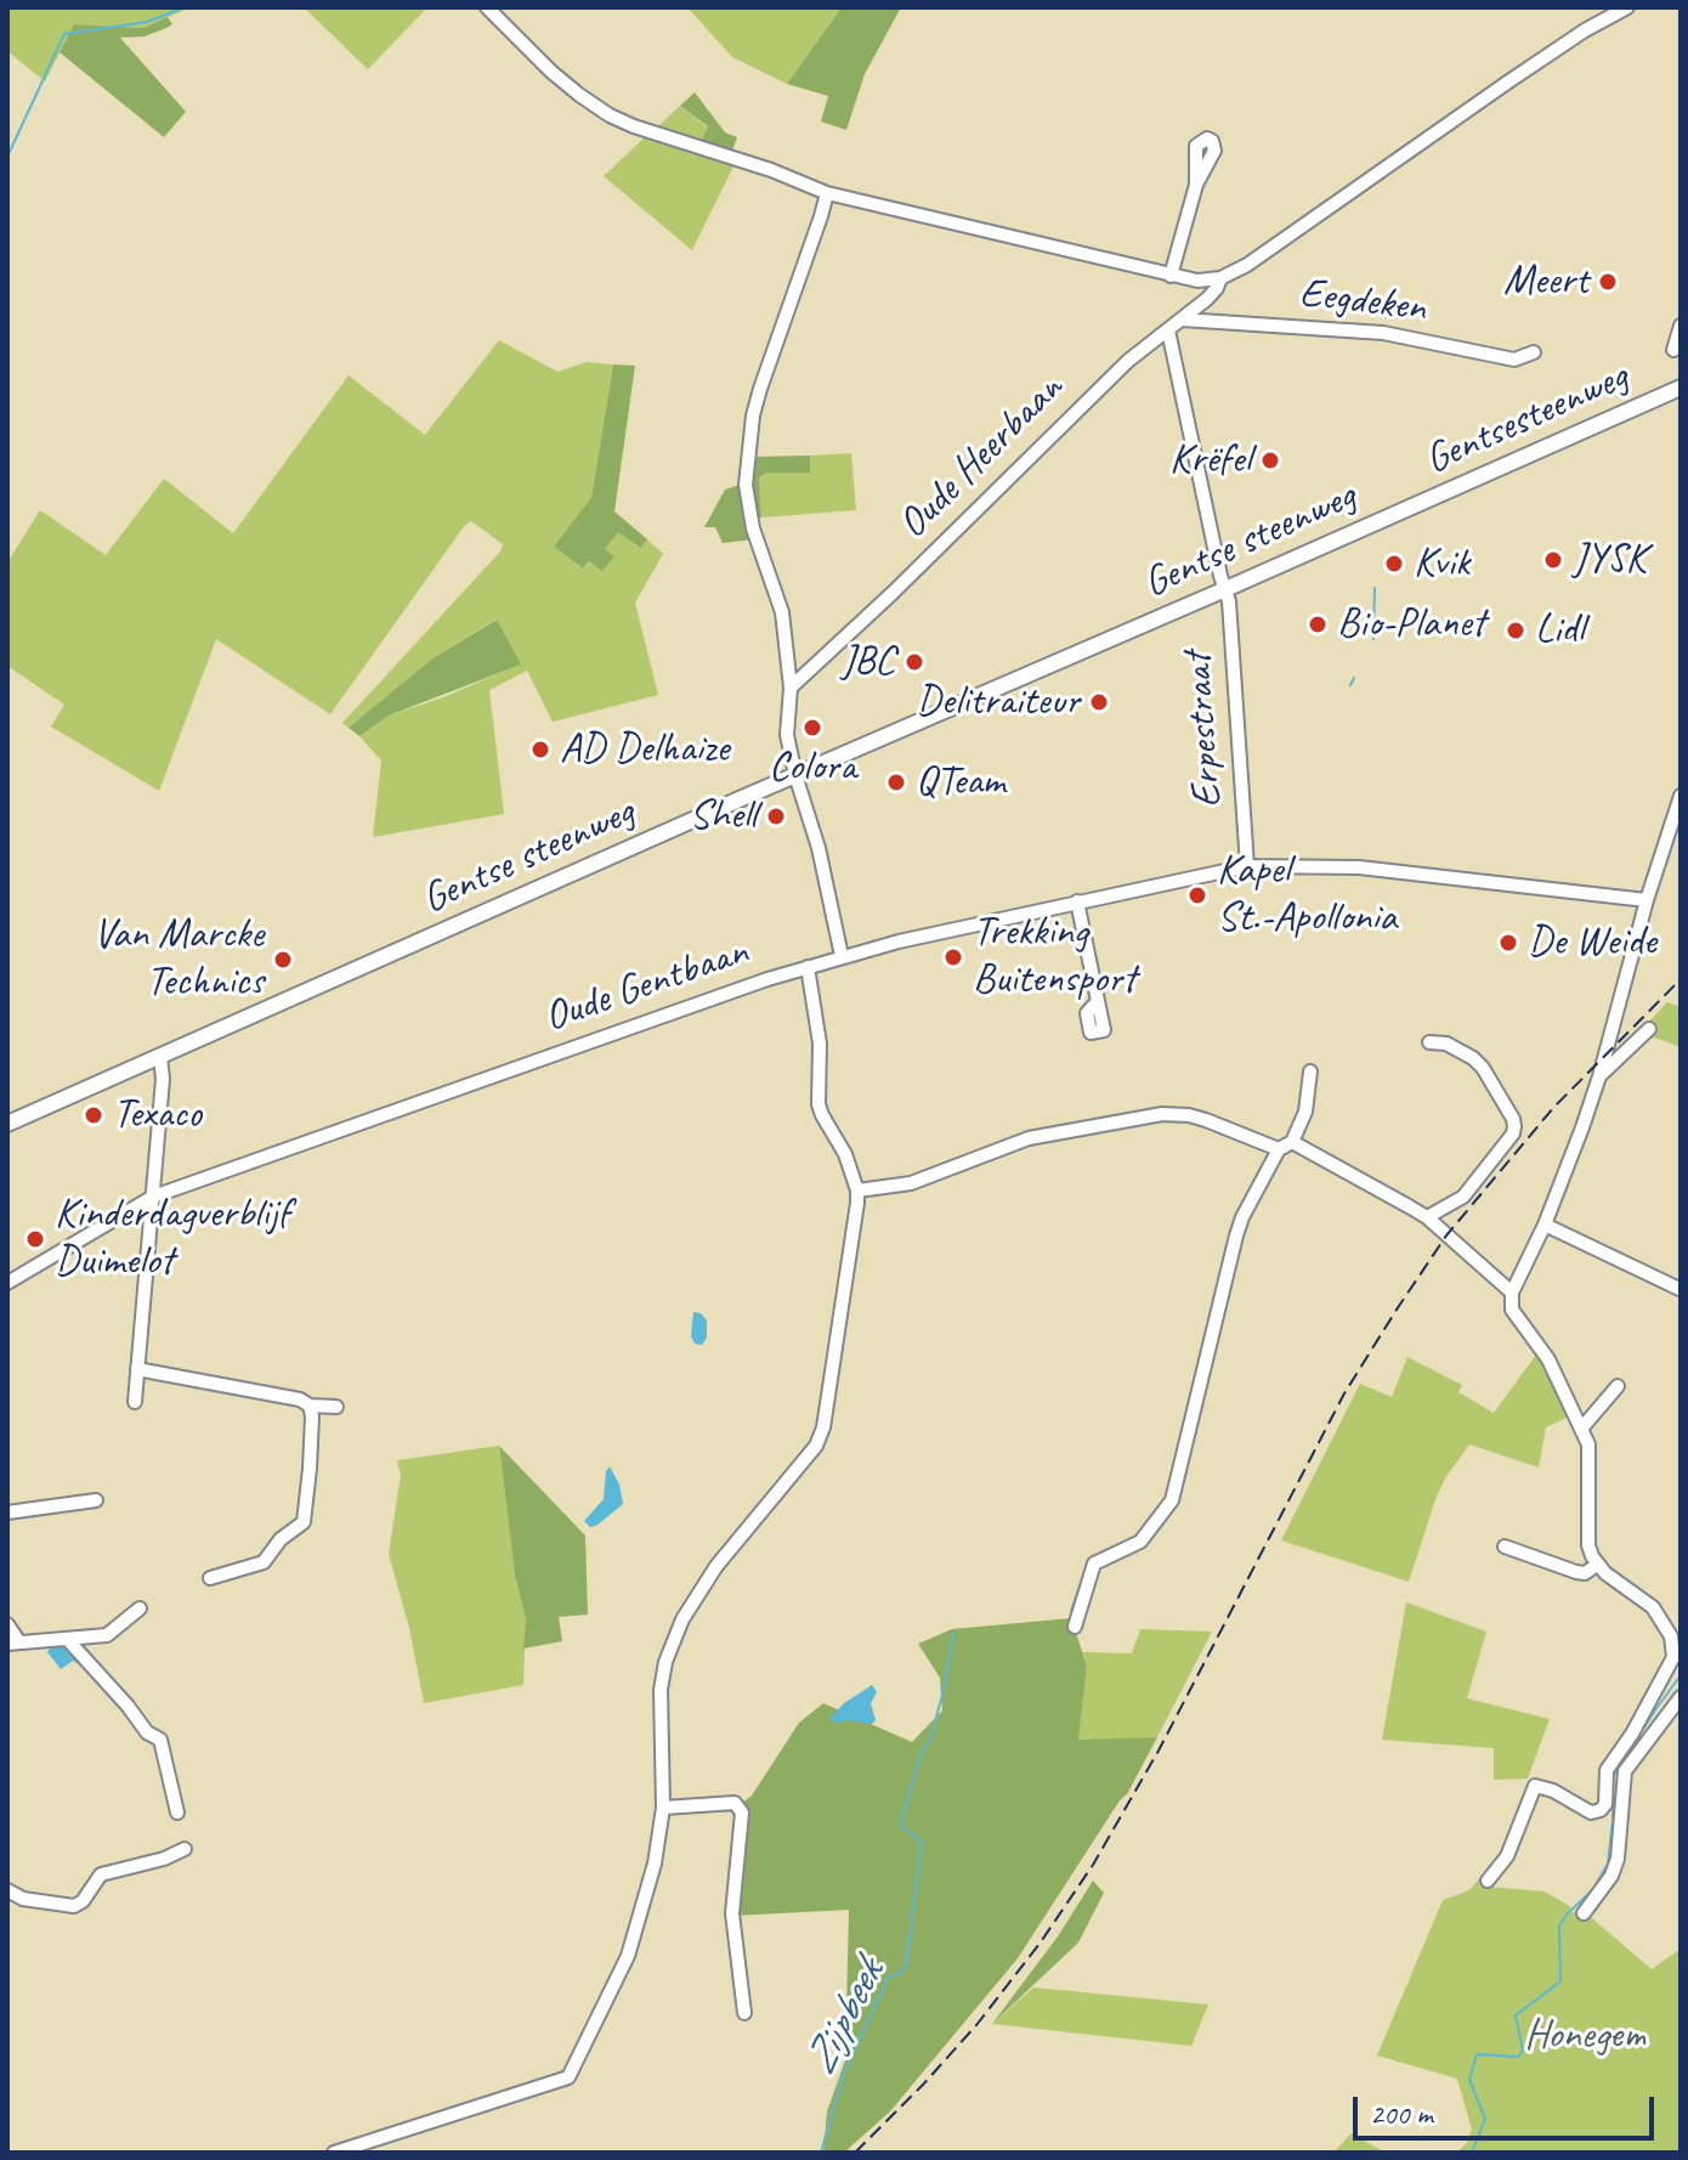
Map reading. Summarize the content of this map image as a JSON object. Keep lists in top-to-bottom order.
{
  "streets": {
    "main road": ["Gentsesteenweg", "Gentse steenweg"],
    "street": [
      "Eegdeken",
      "Oude Heerbaan",
      "Erpestraat",
      "Oude Gentbaan"
    ]
  },
  "crossings": [
    ["Eegdeken", "Oude Heerbaan"],
    ["Gentsesteenweg", "Gentse steenweg"],
    ["Oude Heerbaan", "Erpestraat"],
    ["Gentse steenweg", "Erpestraat"],
    ["Erpestraat", "Oude Gentbaan"]
  ],
  "water": ["Zijpbeek"],
  "parks": ["Honegem"],
  "places": [
    "Meert",
    "Krëfel",
    "JYSK",
    "Kvik",
    "Bio-Planet",
    "Lidl",
    "JBC",
    "Delitraiteur",
    "Colora",
    "AD Delhaize",
    "QTeam",
    "Shell",
    "Kapel St.-Apollonia",
    "De Weide",
    "Trekking Buitensport",
    "Van Marcke Technics",
    "Texaco",
    "Kinderdagverblijf Duimelot"
  ],
  "scale_bar": "200 m"
}
